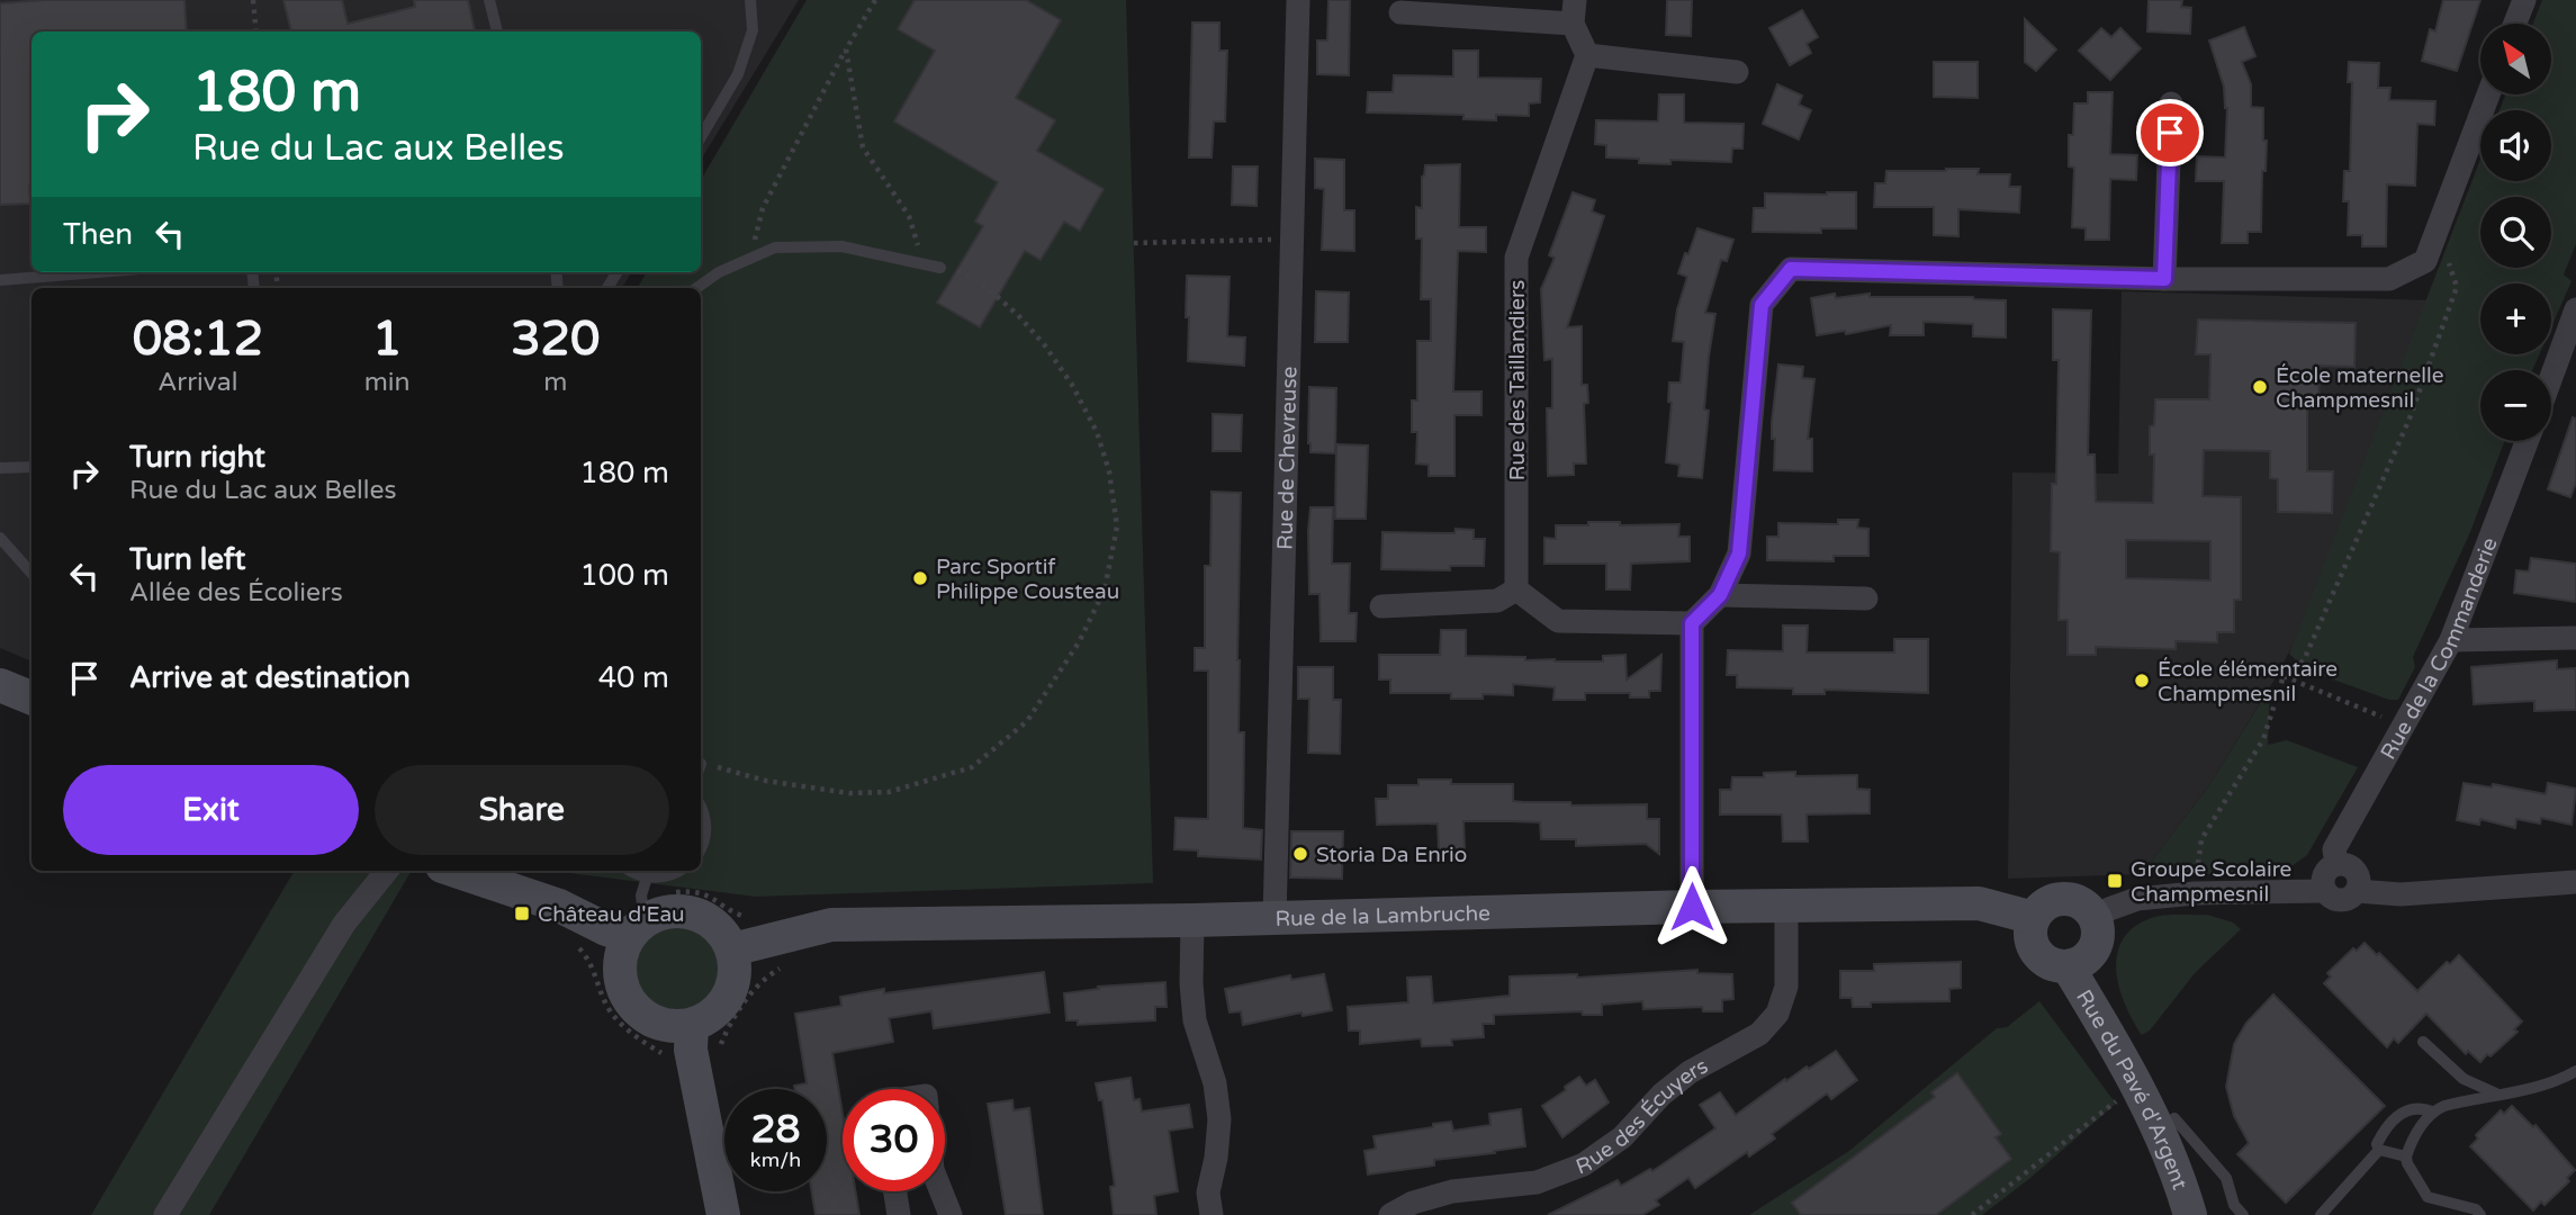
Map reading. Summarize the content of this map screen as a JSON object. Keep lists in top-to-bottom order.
{
  "streets": {
    "street": [
      "Rue des Taillandiers",
      "Rue de Chevreuse",
      "Rue de la Commanderie",
      "Rue de la Lambruche",
      "Rue du Pavé d'Argent",
      "Rue des Écuyers"
    ]
  },
  "crossings": [
    ["Rue de Chevreuse", "Rue de la Lambruche"],
    ["Rue de la Lambruche", "Rue du Pavé d'Argent"],
    ["Rue de la Lambruche", "Rue des Écuyers"]
  ],
  "places": {
    "other": [
      "École maternelle Champmesnil",
      "Parc Sportif Philippe Cousteau",
      "École élémentaire Champmesnil",
      "Storia Da Enrio"
    ],
    "transit": ["Groupe Scolaire Champmesnil", "Château d'Eau"]
  },
  "north": "top left",
  "page": {
    "map_buttons": ["+", "−"],
    "turn": ["180 m", "Rue du Lac aux Belles"],
    "then": "Then",
    "eta": [
      "08:12",
      "Arrival",
      "1",
      "min",
      "320",
      "m"
    ],
    "list": [
      {
        "name": "Turn right",
        "note": "Rue du Lac aux Belles",
        "value": "180 m"
      },
      {
        "name": "Turn left",
        "note": "Allée des Écoliers",
        "value": "100 m"
      },
      {
        "name": "Arrive at destination",
        "value": "40 m"
      }
    ],
    "buttons": ["Exit", "Share"],
    "speed": "28 km/h",
    "limit": "30"
  }
}
